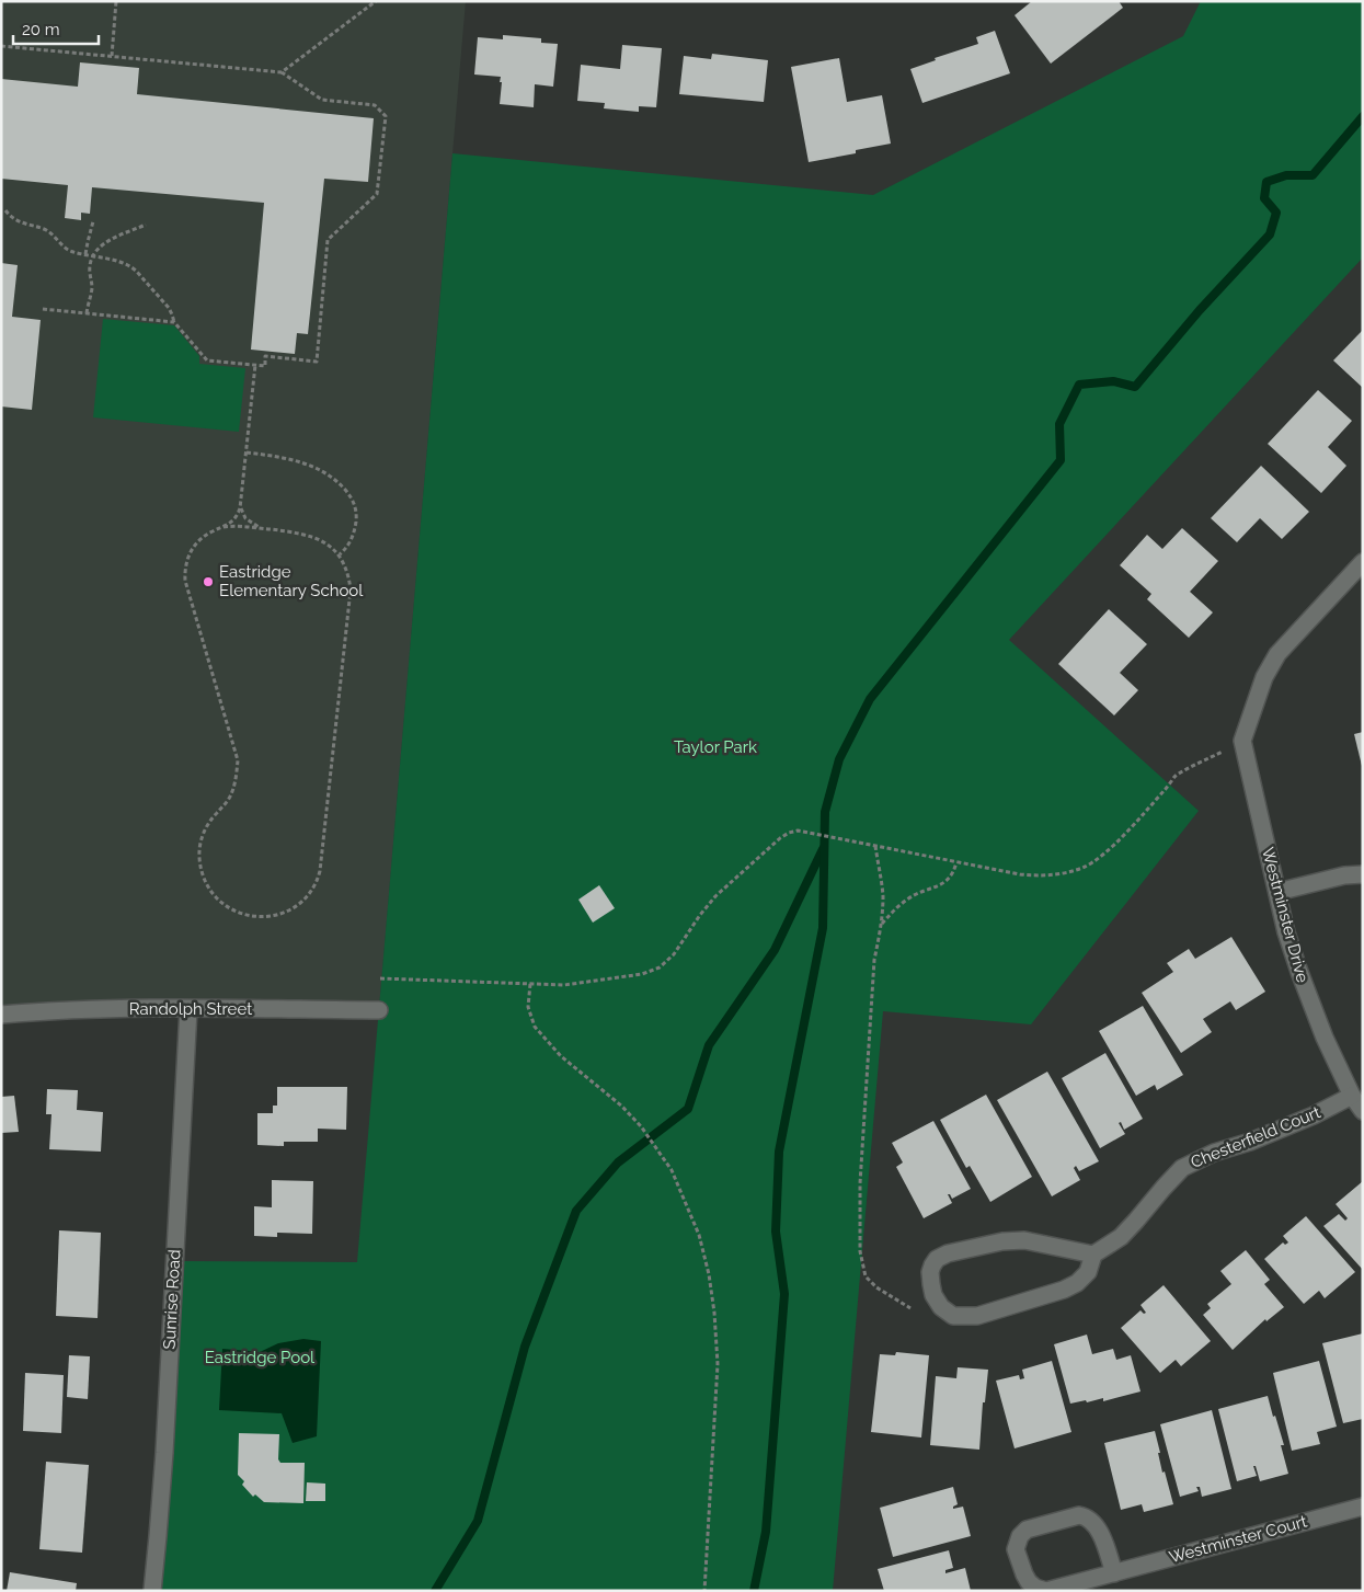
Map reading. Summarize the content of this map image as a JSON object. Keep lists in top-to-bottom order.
{
  "streets": {
    "street": [
      "Westminster Drive",
      "Randolph Street",
      "Chesterfield Court",
      "Sunrise Road",
      "Westminster Court"
    ]
  },
  "crossings": [
    ["Westminster Drive", "Chesterfield Court"],
    ["Randolph Street", "Sunrise Road"]
  ],
  "parks": ["Taylor Park", "Eastridge Pool"],
  "places": ["Eastridge Elementary School"],
  "scale_bar": "20 m"
}
